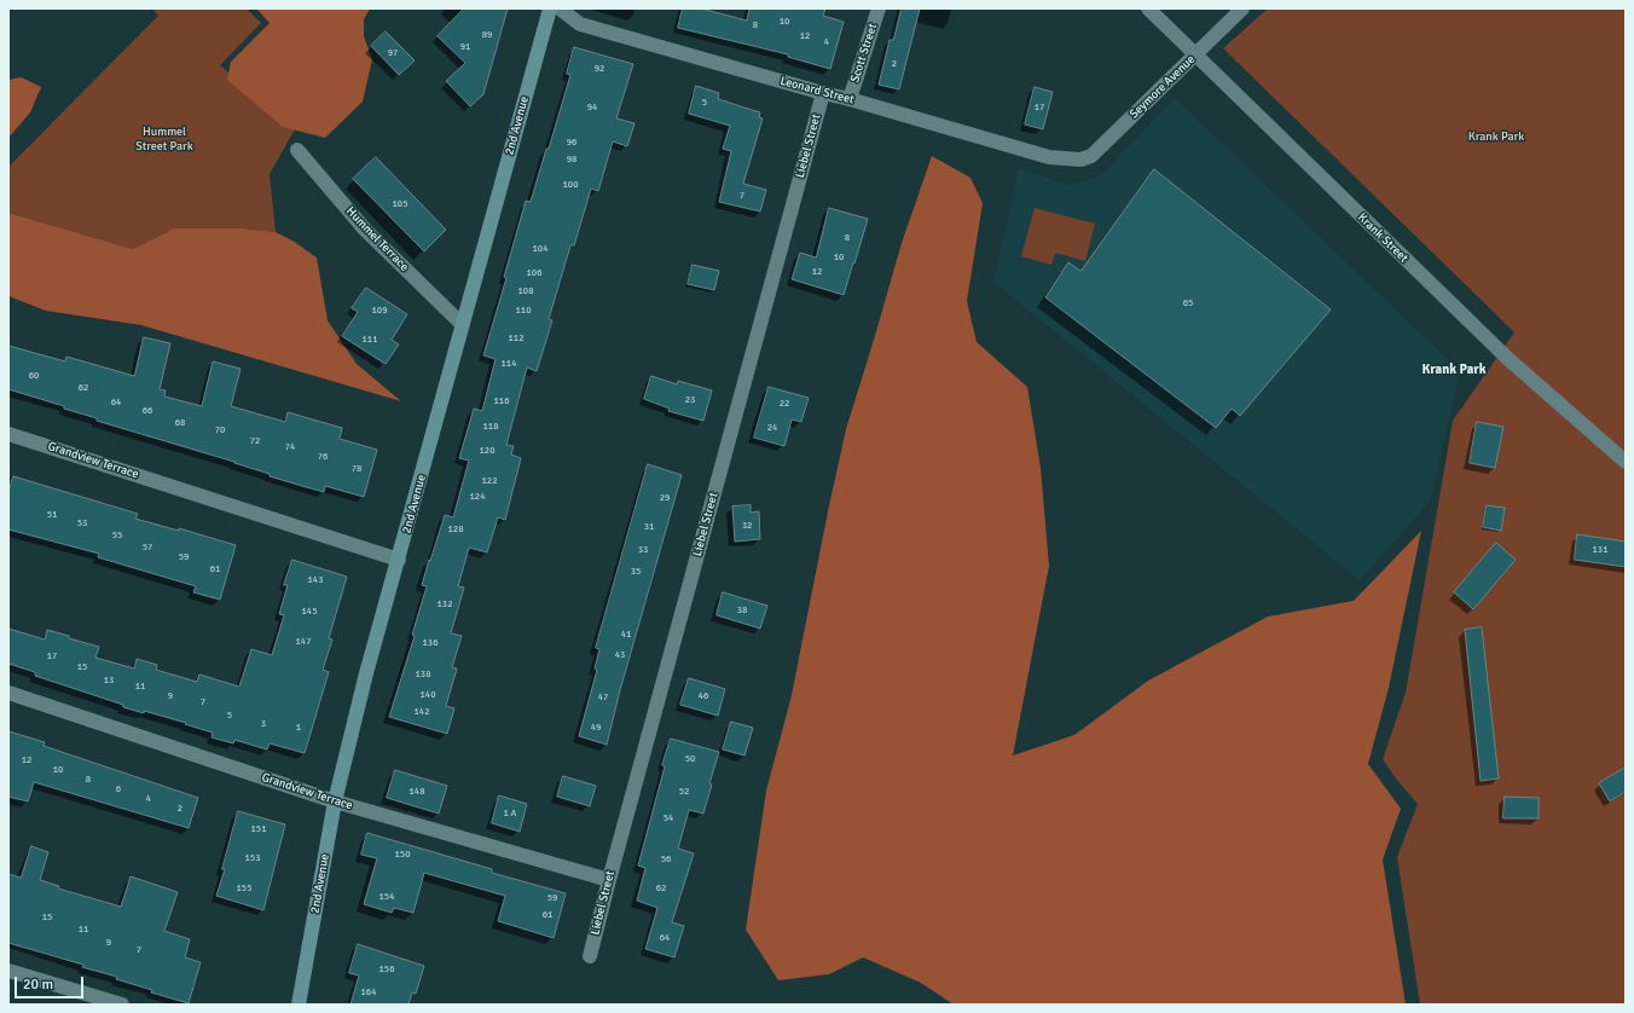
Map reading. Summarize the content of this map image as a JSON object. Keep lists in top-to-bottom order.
{
  "streets": {
    "street": [
      "Scott Street",
      "Seymore Avenue",
      "Leonard Street",
      "2nd Avenue",
      "Liebel Street",
      "Krank Street",
      "Hummel Terrace",
      "Grandview Terrace"
    ]
  },
  "crossings": [
    ["Scott Street", "Leonard Street"],
    ["Seymore Avenue", "Leonard Street"],
    ["Seymore Avenue", "Krank Street"],
    ["Leonard Street", "Liebel Street"],
    ["2nd Avenue", "Hummel Terrace"],
    ["2nd Avenue", "Grandview Terrace"],
    ["Liebel Street", "Grandview Terrace"]
  ],
  "districts": ["Krank Park"],
  "parks": ["Hummel Street Park", "Krank Park"],
  "house_numbers": [
    "10",
    "8",
    "89",
    "12",
    "4",
    "91",
    "97",
    "2",
    "92",
    "5",
    "94",
    "17",
    "96",
    "98",
    "100",
    "7",
    "105",
    "8",
    "104",
    "10",
    "12",
    "106",
    "108",
    "65",
    "109",
    "110",
    "112",
    "111",
    "114",
    "60",
    "62",
    "23",
    "116",
    "64",
    "22",
    "66",
    "68",
    "118",
    "24",
    "70",
    "72",
    "74",
    "120",
    "76",
    "78",
    "122",
    "124",
    "29",
    "51",
    "53",
    "32",
    "31",
    "128",
    "55",
    "57",
    "33",
    "131",
    "59",
    "61",
    "35",
    "143",
    "132",
    "38",
    "145",
    "41",
    "147",
    "136",
    "43",
    "17",
    "15",
    "138",
    "13",
    "11",
    "140",
    "9",
    "46",
    "47",
    "7",
    "142",
    "5",
    "3",
    "1",
    "49",
    "50",
    "12",
    "10",
    "8",
    "6",
    "148",
    "52",
    "4",
    "2",
    "1 A",
    "54",
    "151",
    "150",
    "153",
    "56",
    "155",
    "62",
    "154",
    "59",
    "61",
    "15",
    "11",
    "64",
    "9",
    "7",
    "156",
    "164"
  ],
  "scale_bar": "20 m"
}
